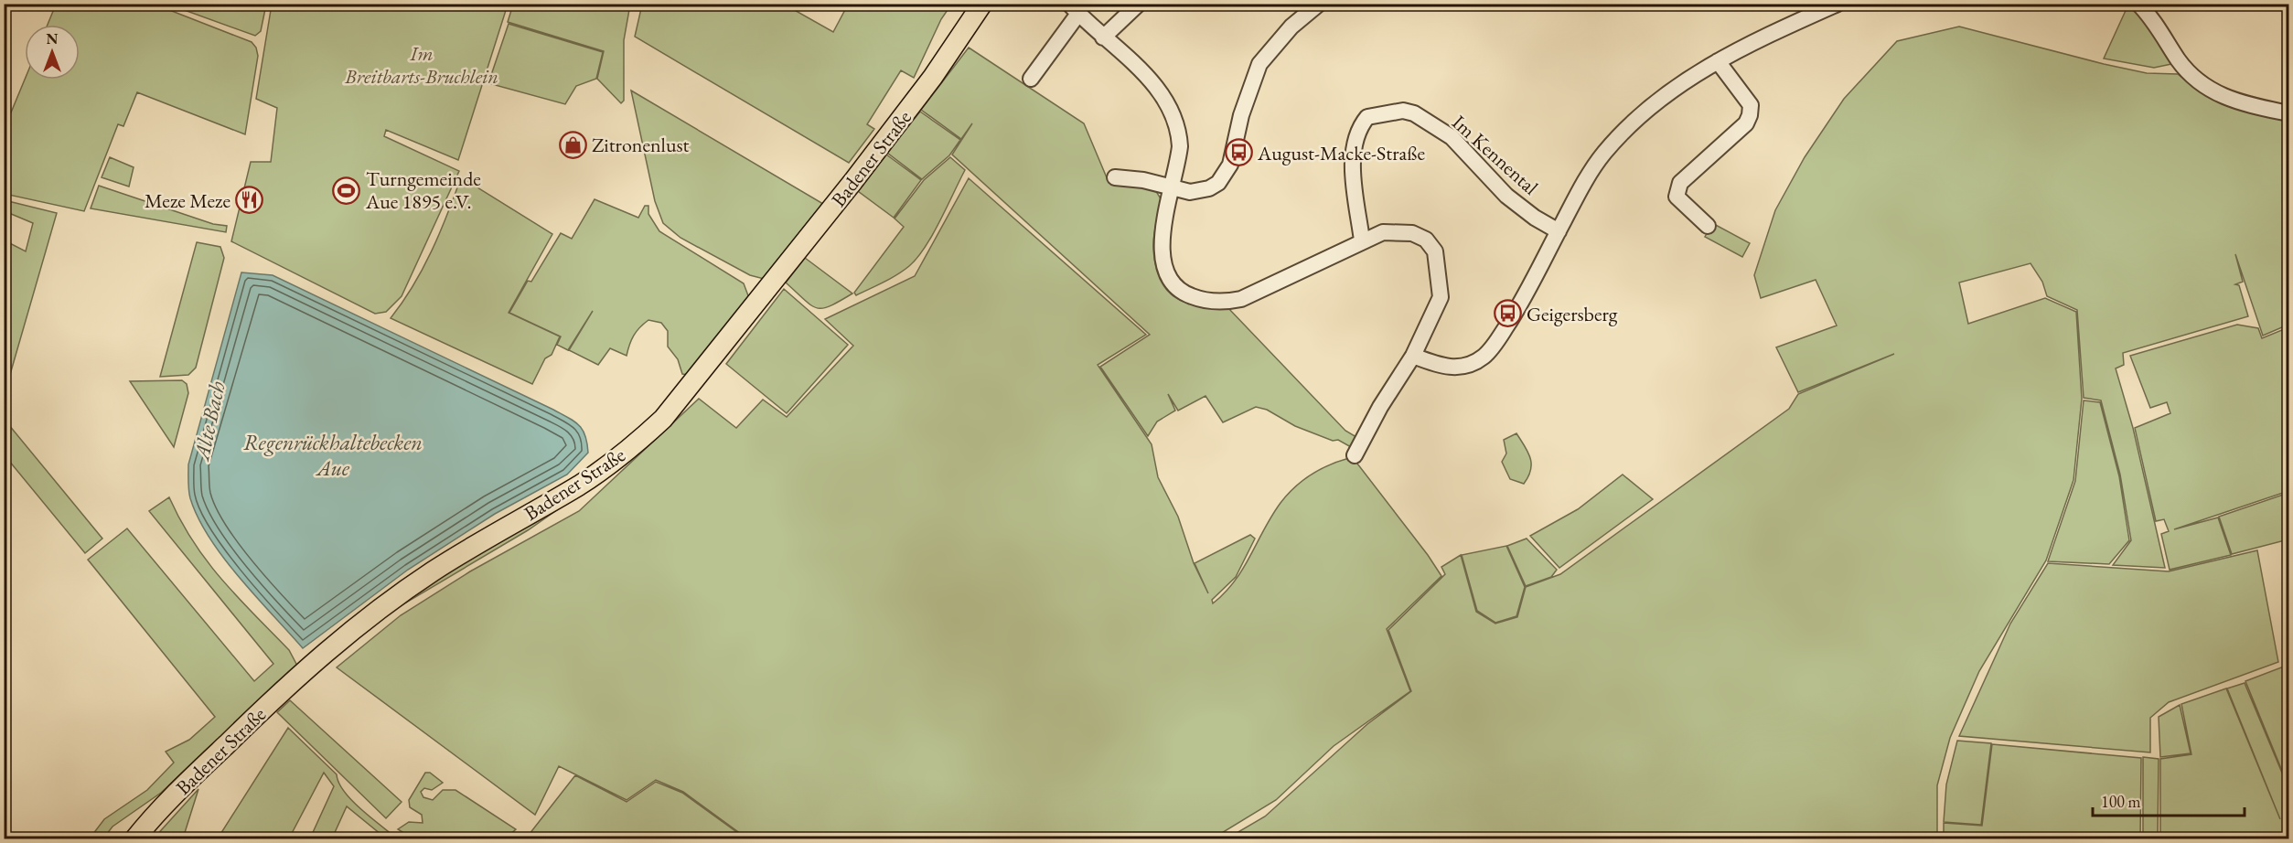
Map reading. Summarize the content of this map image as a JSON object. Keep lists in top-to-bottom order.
{
  "streets": {
    "main road": ["Badener Straße"],
    "street": ["Im Kennental"]
  },
  "water": ["Alte Bach", "Regenrückhaltebecken Aue"],
  "parks": ["Im Breitbarts-Bruchlein"],
  "places": {
    "shop": ["Zitronenlust"],
    "bus stop": ["August-Macke-Straße", "Geigersberg"],
    "sports": ["Turngemeinde Aue 1895 e.V."],
    "restaurant": ["Meze Meze"]
  },
  "scale_bar": "100 m",
  "north": "top"
}
